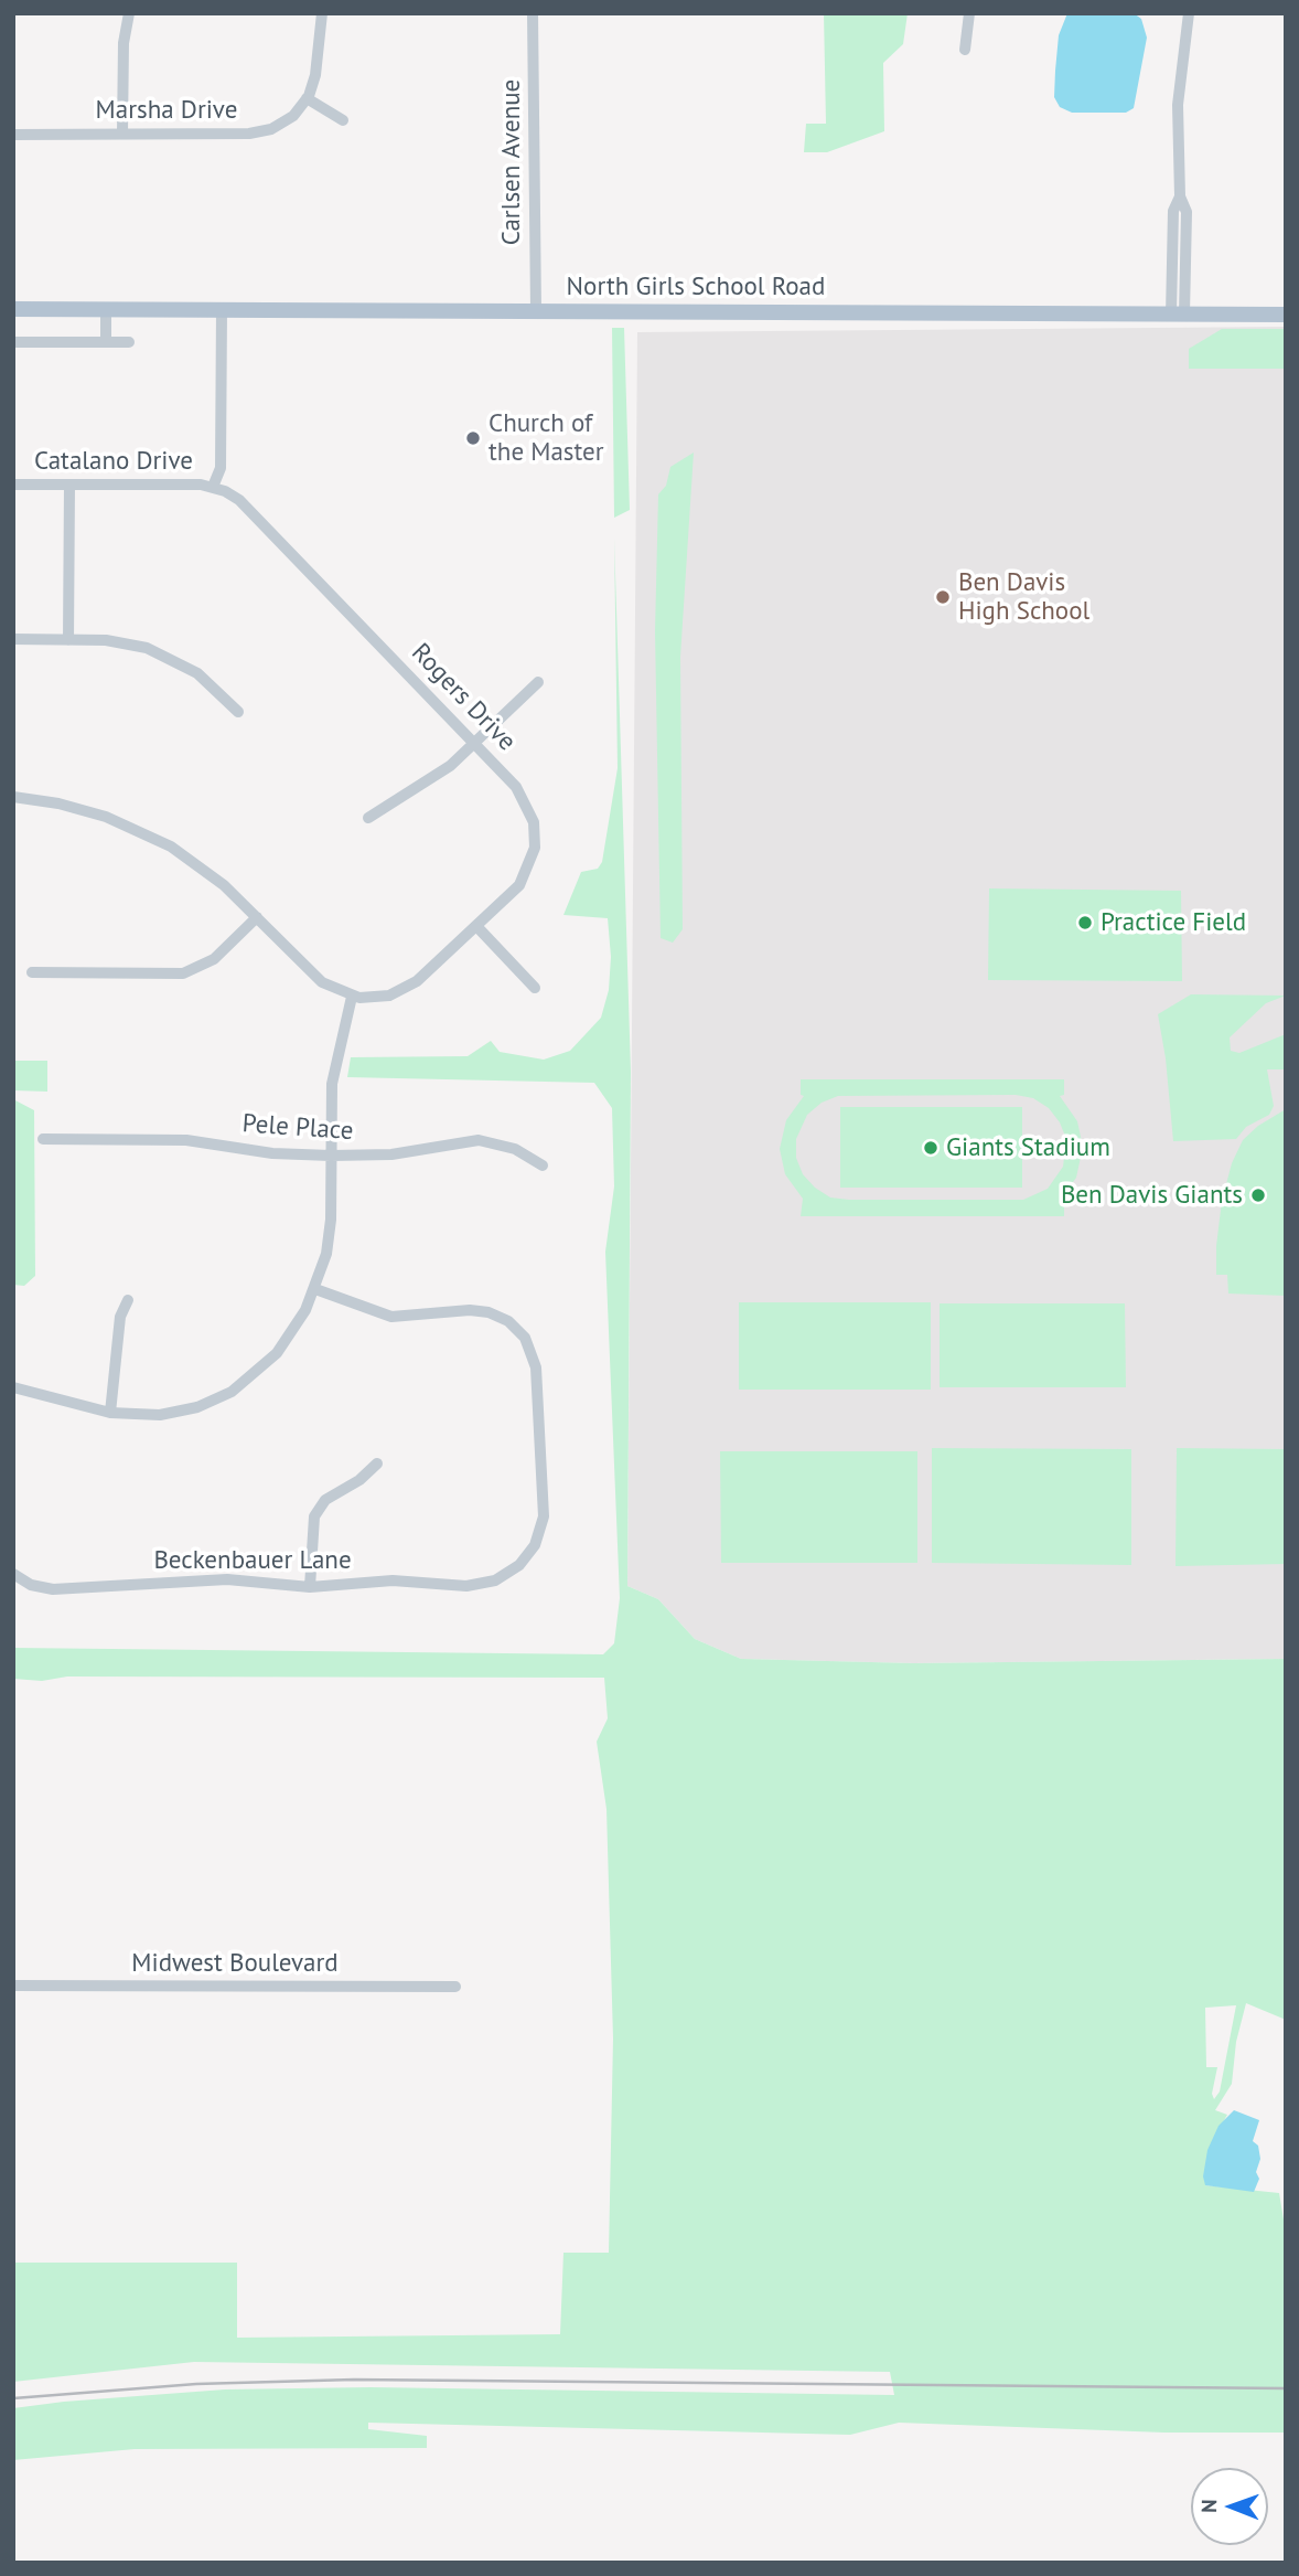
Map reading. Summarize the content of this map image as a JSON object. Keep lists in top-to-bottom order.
{
  "streets": {
    "main road": ["North Girls School Road"],
    "street": [
      "Marsha Drive",
      "Carlsen Avenue",
      "Catalano Drive",
      "Rogers Drive",
      "Pele Place",
      "Beckenbauer Lane",
      "Midwest Boulevard"
    ]
  },
  "crossings": [
    ["Carlsen Avenue", "North Girls School Road"],
    ["Catalano Drive", "Rogers Drive"]
  ],
  "places": [
    "Church of the Master",
    "Ben Davis High School",
    "Practice Field",
    "Giants Stadium",
    "Ben Davis Giants"
  ],
  "north": "left"
}
